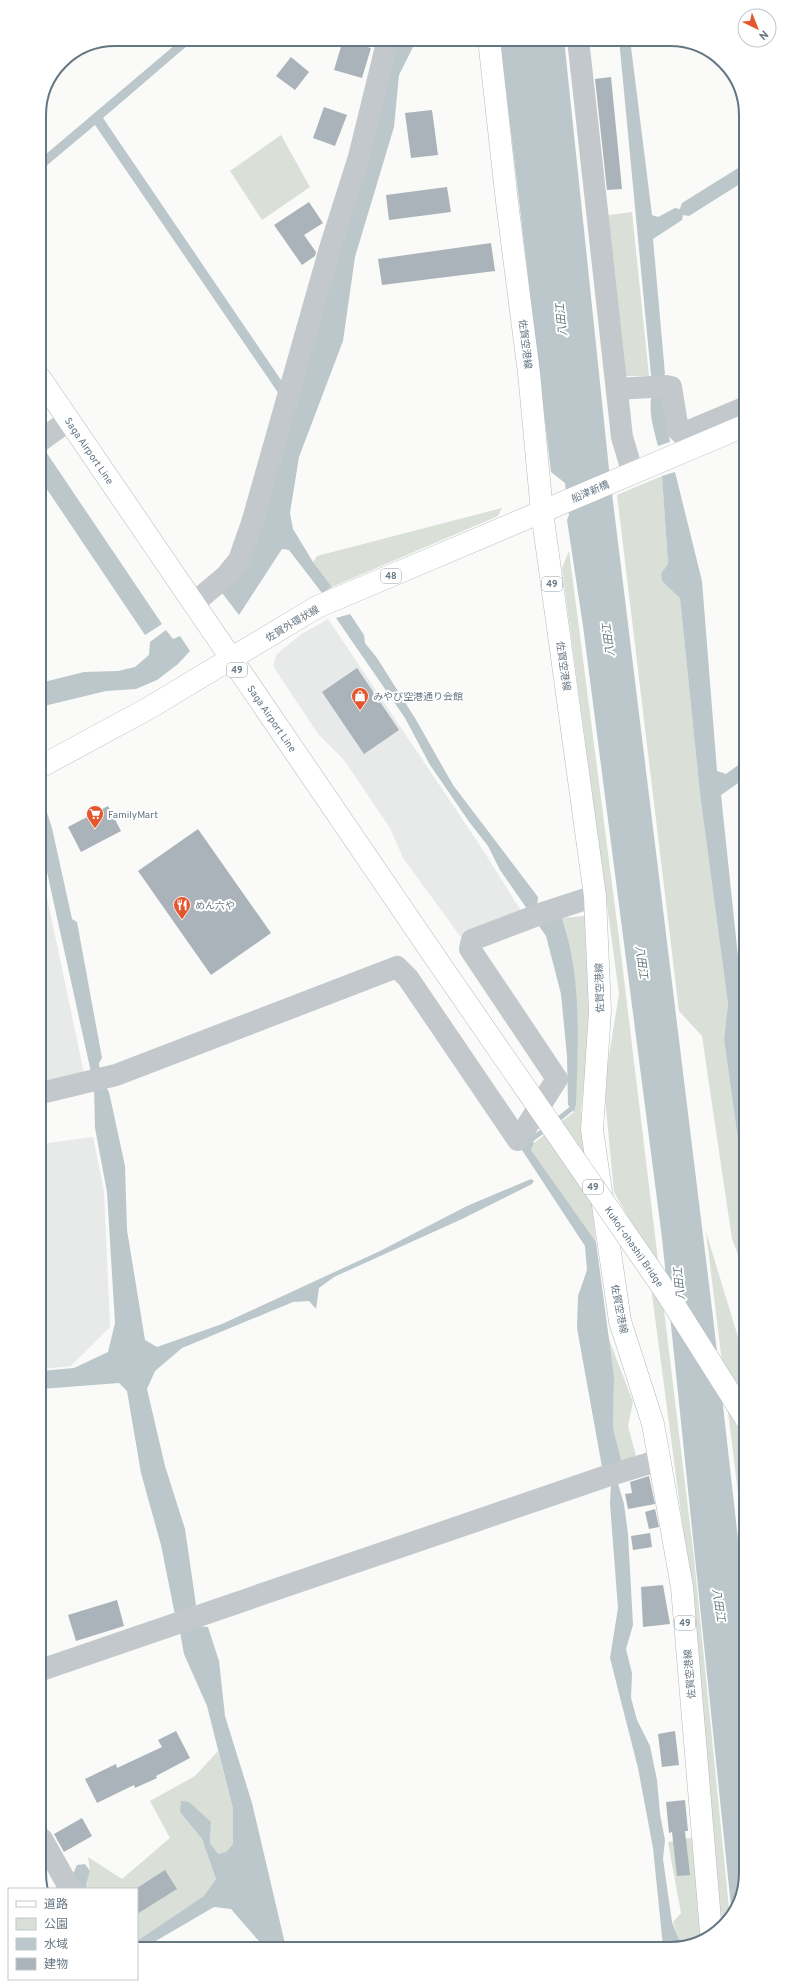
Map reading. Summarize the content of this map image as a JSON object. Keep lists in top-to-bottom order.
{
  "streets": {
    "main road": [
      "佐賀空港線",
      "Saga Airport Line",
      "船津新橋",
      "48",
      "49",
      "佐賀外環状線",
      "Kuko(-ohashi) Bridge"
    ]
  },
  "crossings": [
    ["佐賀空港線", "船津新橋"],
    ["佐賀空港線", "佐賀外環状線"],
    ["Saga Airport Line", "佐賀外環状線"],
    ["Saga Airport Line", "Kuko(-ohashi) Bridge"],
    ["船津新橋", "48"],
    ["船津新橋", "佐賀外環状線"]
  ],
  "water": ["八田江"],
  "places": {
    "shop": ["みやび空港通り会館"],
    "supermarket": ["FamilyMart"],
    "restaurant": ["めん六や"]
  },
  "legend": [
    "道路",
    "公園",
    "水域",
    "建物"
  ],
  "north": "bottom right"
}
